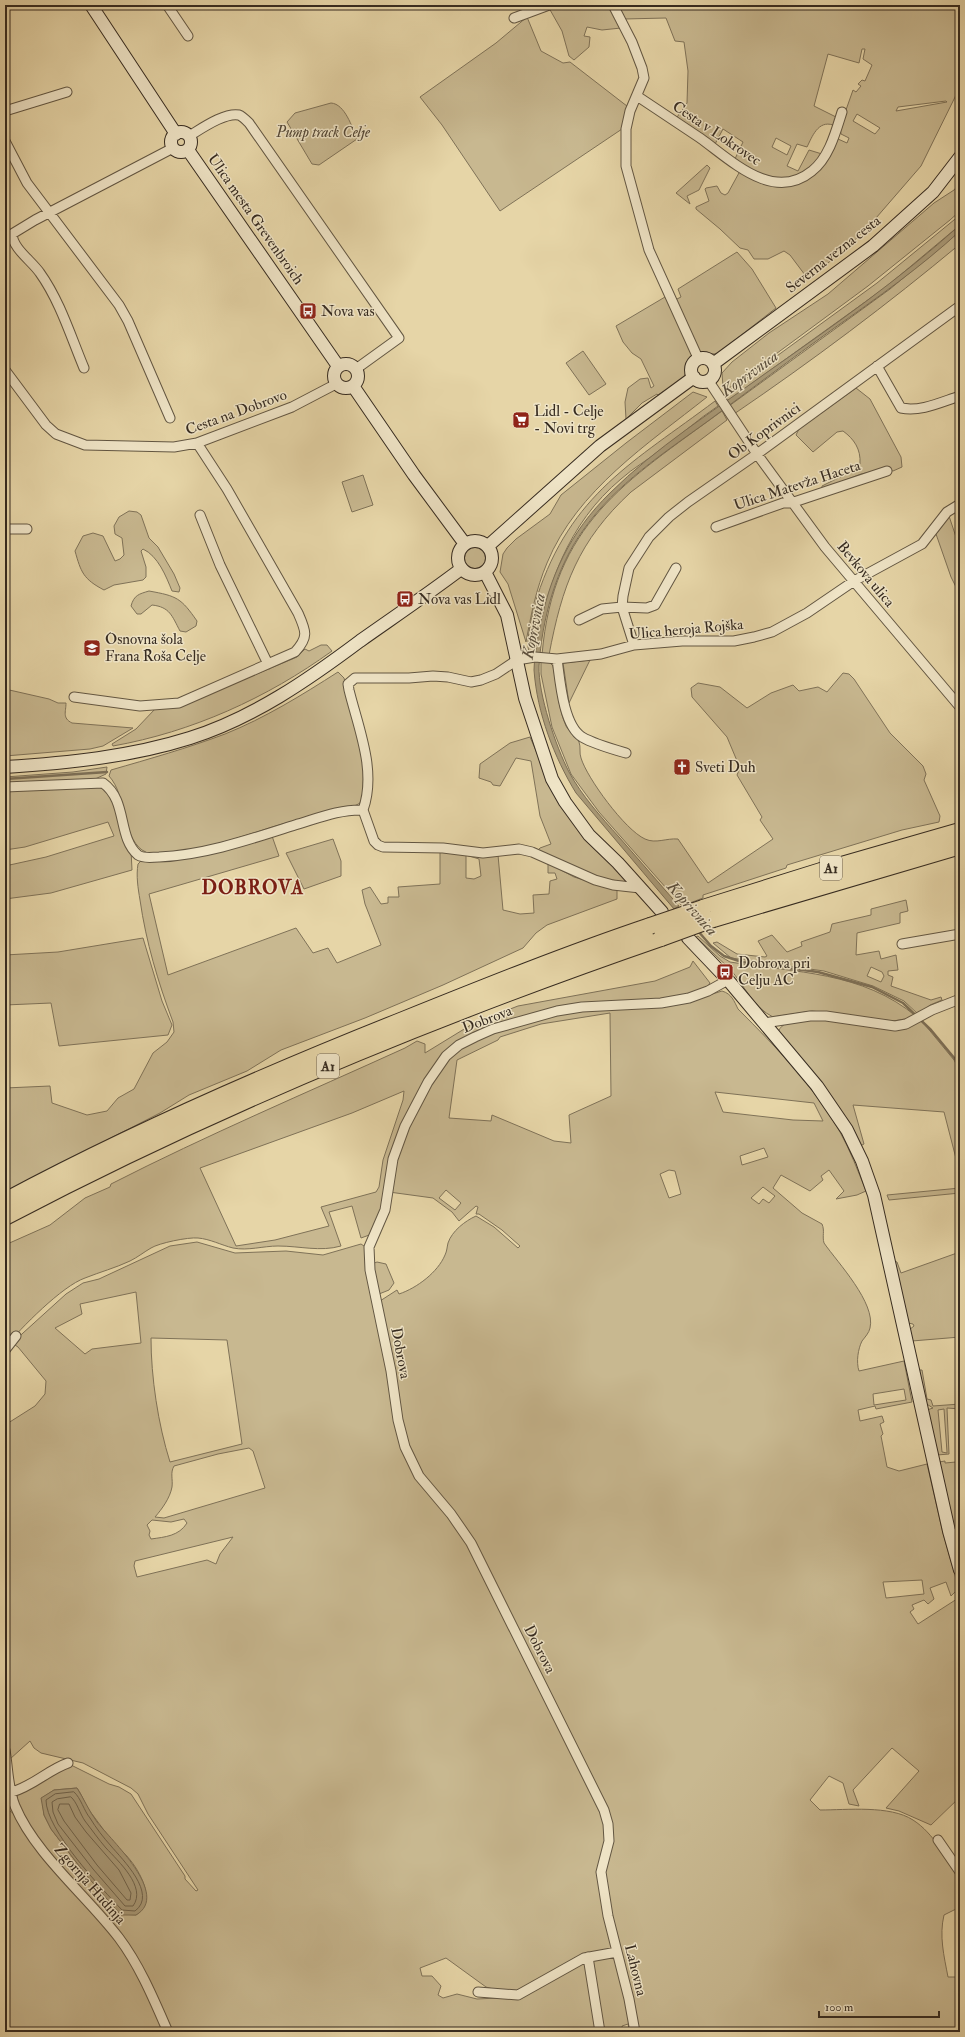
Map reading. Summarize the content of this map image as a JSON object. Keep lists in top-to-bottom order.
{
  "streets": {
    "highway": ["A1"],
    "street": [
      "Cesta v Lokrovec",
      "Ulica mesta Grevenbroich",
      "Severna vezna cesta",
      "Cesta na Dobrovo",
      "Ob Koprivnici",
      "Ulica Matevža Haceta",
      "Bevkova ulica",
      "Ulica heroja Rojška",
      "Dobrova",
      "Zgornja Hudinja",
      "Lahovna"
    ]
  },
  "crossings": [
    ["Ulica mesta Grevenbroich", "Cesta na Dobrovo"],
    ["Ob Koprivnici", "Bevkova ulica"],
    ["Ob Koprivnici", "Ulica heroja Rojška"],
    ["Ulica Matevža Haceta", "Bevkova ulica"],
    ["Bevkova ulica", "Ulica heroja Rojška"],
    ["Dobrova", "Lahovna"]
  ],
  "districts": ["DOBROVA"],
  "water": ["Koprivnica"],
  "parks": ["Pump track Celje"],
  "places": {
    "bus stop": ["Nova vas", "Nova vas Lidl", "Dobrova pri Celju AC"],
    "supermarket": ["Lidl - Celje - Novi trg"],
    "school or university": ["Osnovna šola Frana Roša Celje"],
    "church": ["Sveti Duh"]
  },
  "scale_bar": "100 m"
}
